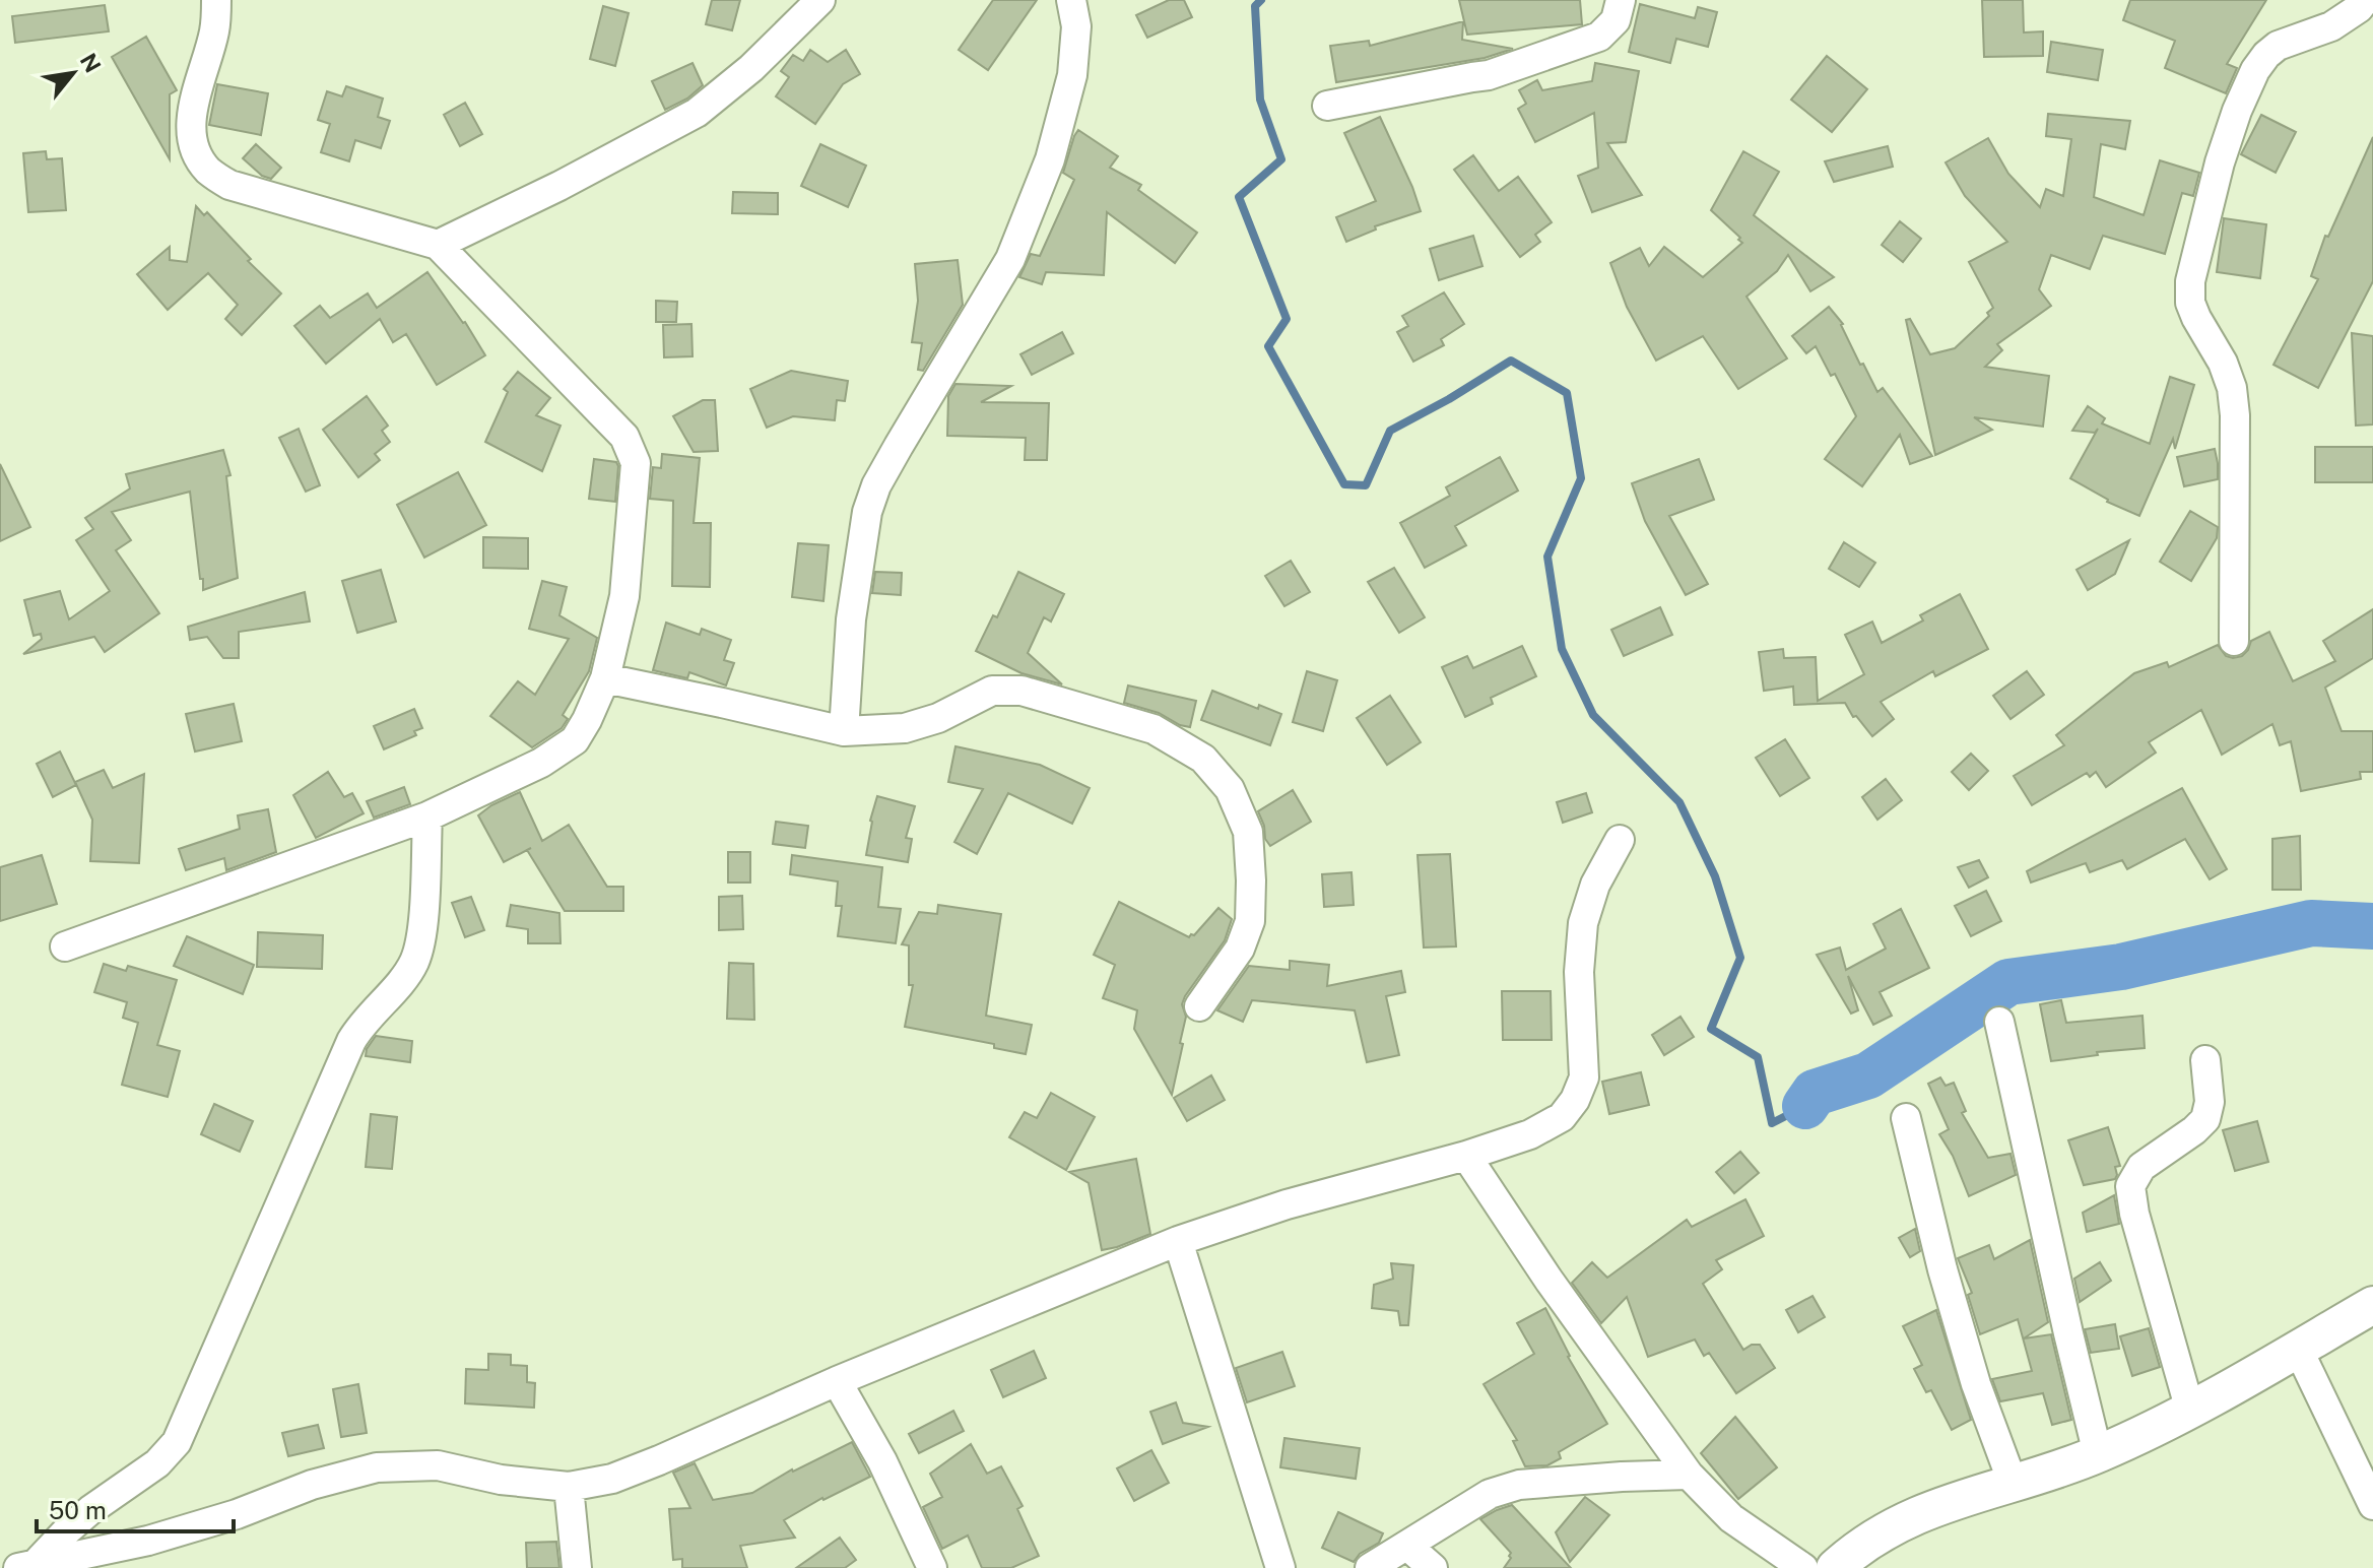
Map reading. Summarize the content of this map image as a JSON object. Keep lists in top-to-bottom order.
{
  "scale_bar": "50 m",
  "north": "top right"
}
